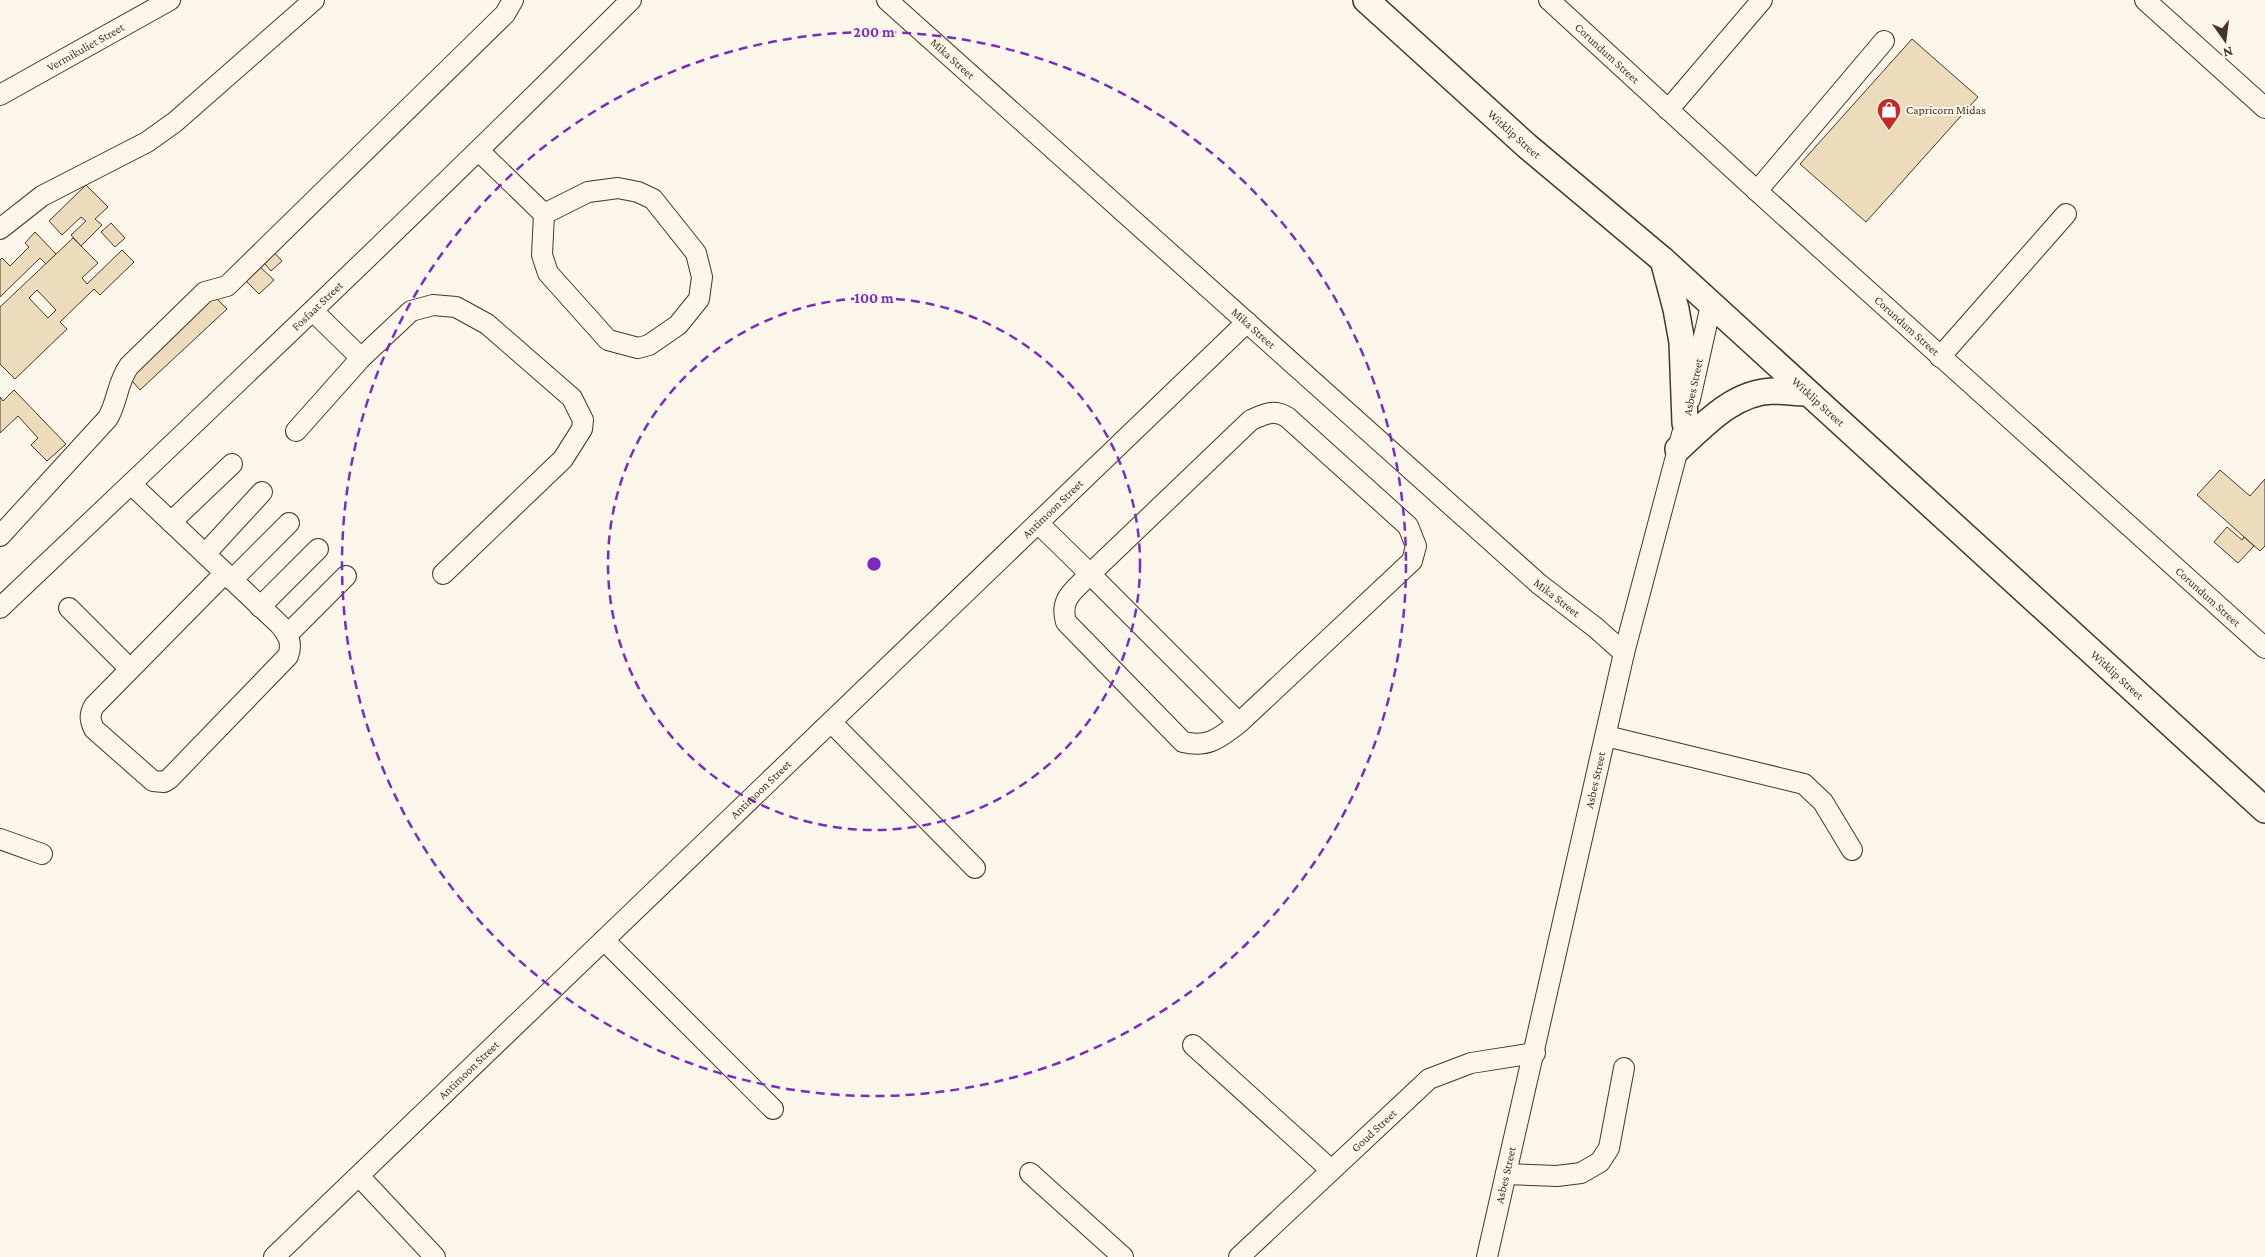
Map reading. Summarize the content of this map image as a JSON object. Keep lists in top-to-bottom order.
{
  "streets": {
    "main road": ["Witklip Street"],
    "street": [
      "Vermikuliet Street",
      "Corundum Street",
      "Mika Street",
      "Fosfaat Street",
      "Asbes Street",
      "Antimoon Street",
      "Goud Street"
    ]
  },
  "crossings": [
    ["Mika Street", "Asbes Street"],
    ["Mika Street", "Antimoon Street"],
    ["Witklip Street", "Asbes Street"],
    ["Asbes Street", "Goud Street"]
  ],
  "places": {
    "shop": ["Capricorn Midas"]
  },
  "north": "bottom",
  "rings": ["200 m", "100 m"]
}
